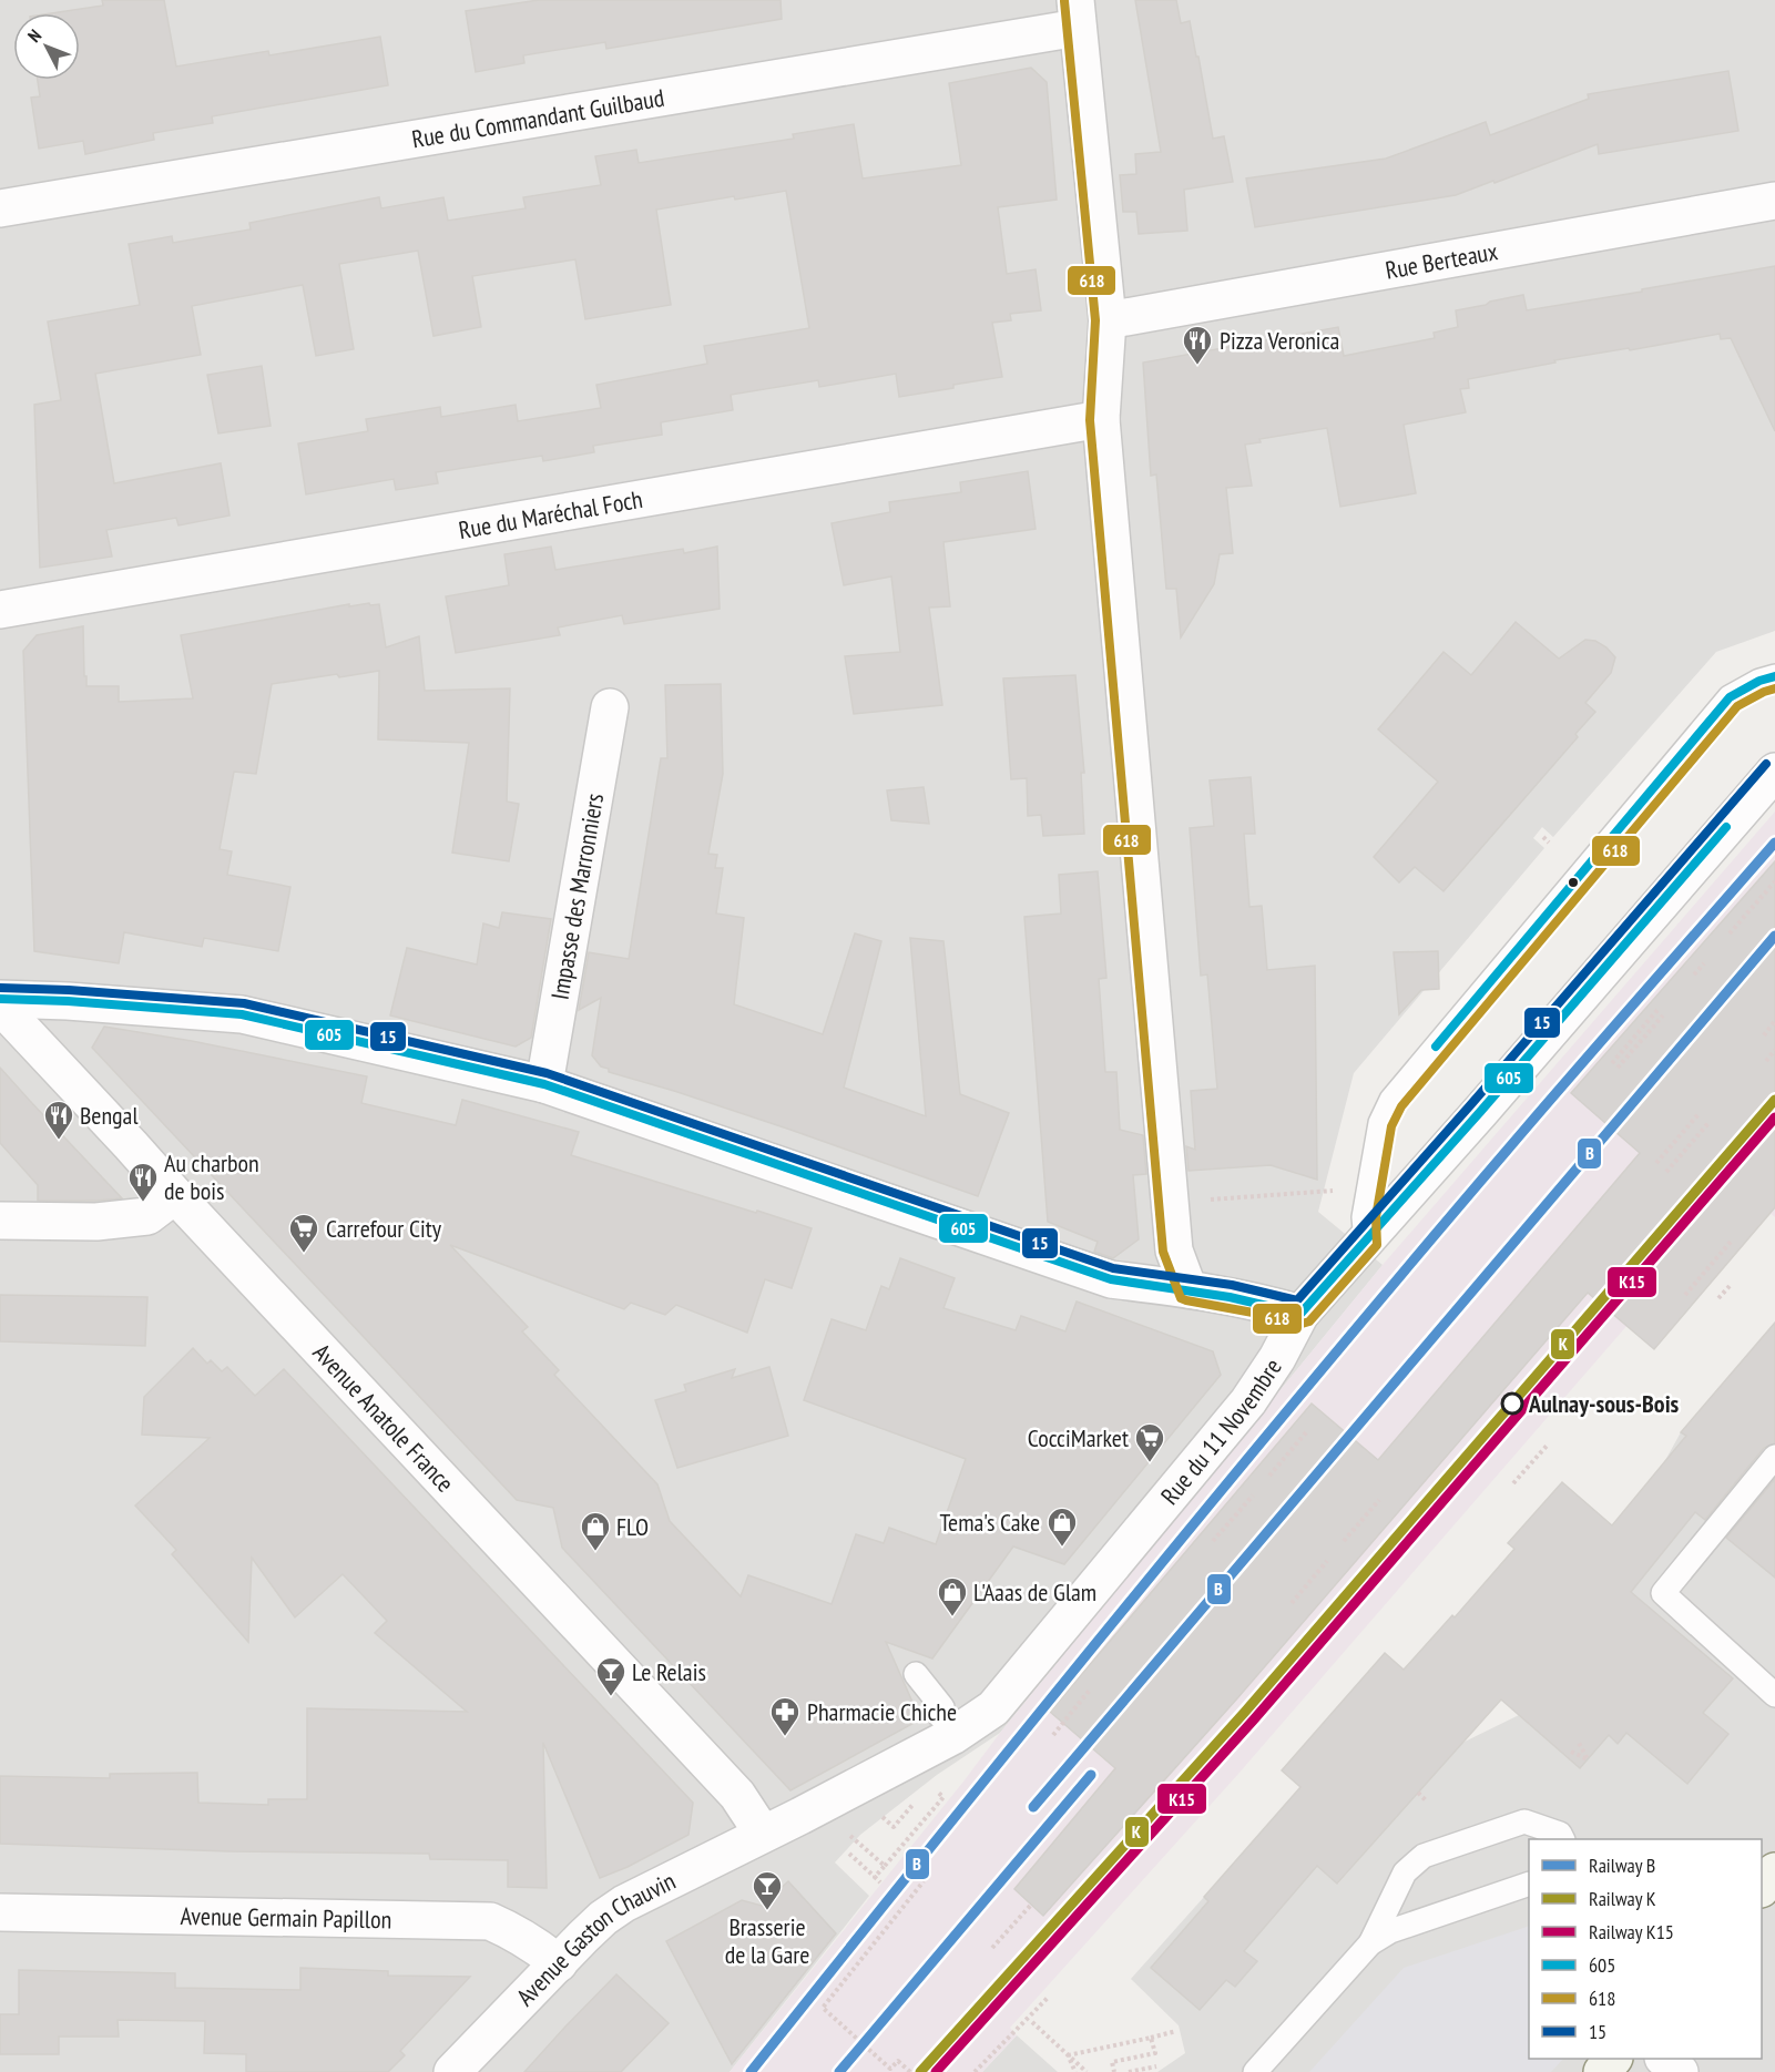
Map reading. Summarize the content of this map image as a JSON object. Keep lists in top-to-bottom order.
{
  "streets": {
    "street": [
      "Rue du Commandant Guilbaud",
      "Rue Berteaux",
      "Rue du Maréchal Foch",
      "Impasse des Marronniers",
      "Avenue Anatole France",
      "Rue du 11 Novembre",
      "Avenue Germain Papillon",
      "Avenue Gaston Chauvin"
    ]
  },
  "crossings": [
    ["Avenue Anatole France", "Rue du 11 Novembre"],
    ["Avenue Anatole France", "Avenue Gaston Chauvin"],
    ["Rue du 11 Novembre", "Avenue Gaston Chauvin"],
    ["Avenue Germain Papillon", "Avenue Gaston Chauvin"]
  ],
  "places": {
    "restaurant": ["Pizza Veronica", "Bengal", "Au charbon de bois"],
    "supermarket": ["Carrefour City", "CocciMarket"],
    "other": ["Aulnay-sous-Bois"],
    "shop": ["Tema's Cake", "FLO", "L'Aaas de Glam"],
    "bar": ["Le Relais", "Brasserie de la Gare"],
    "pharmacy": ["Pharmacie Chiche"]
  },
  "lines": [
    "transit line 618",
    "transit line 605",
    "transit line 15",
    "rail line B",
    "rail line K",
    "rail line K15"
  ],
  "legend": [
    "Railway B",
    "Railway K",
    "Railway K15",
    "605",
    "618",
    "15"
  ],
  "north": "top left"
}
